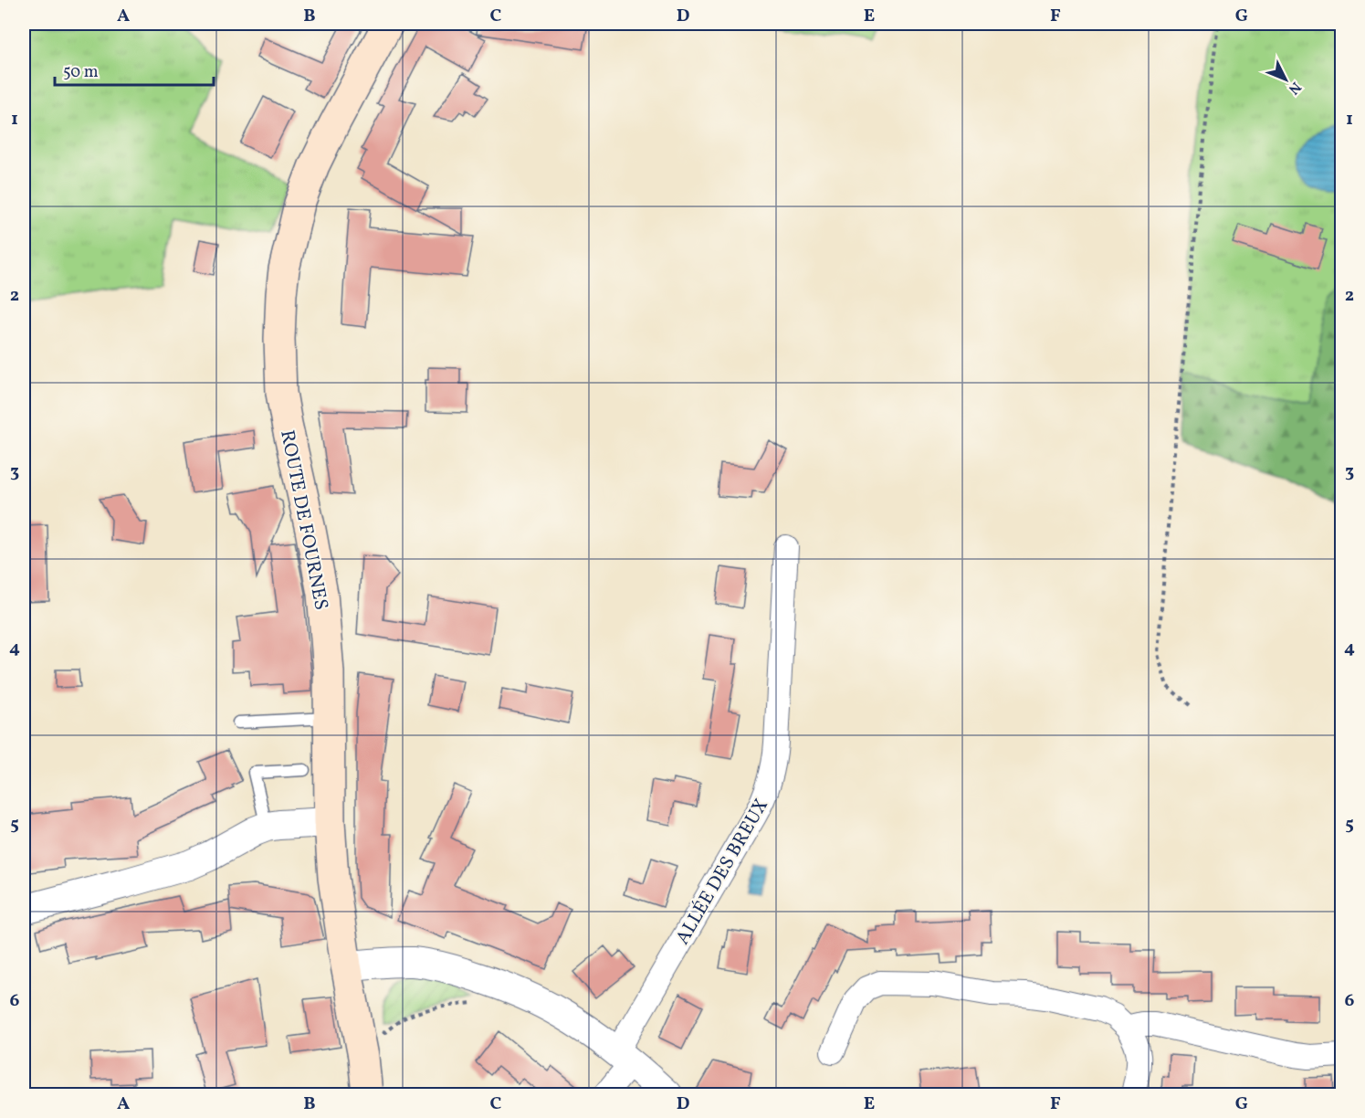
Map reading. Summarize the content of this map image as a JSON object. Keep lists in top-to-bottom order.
{
  "streets": {
    "main road": ["ROUTE DE FOURNES"],
    "street": ["ALLÉE DES BREUX"]
  },
  "scale_bar": "50 m",
  "north": "bottom right",
  "grid": {
    "columns": [
      "A",
      "B",
      "C",
      "D",
      "E",
      "F",
      "G"
    ],
    "rows": [
      "1",
      "2",
      "3",
      "4",
      "5",
      "6"
    ]
  }
}
